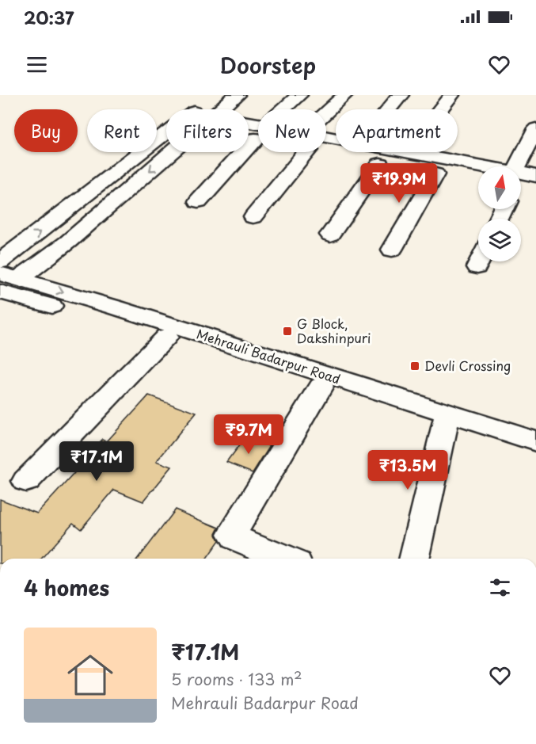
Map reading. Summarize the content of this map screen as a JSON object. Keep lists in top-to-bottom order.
{
  "streets": {
    "street": ["Mehrauli Badarpur Road"]
  },
  "places": {
    "transit": ["G Block, Dakshinpuri", "Devli Crossing"]
  },
  "north": "top",
  "page": {
    "status": "20:37",
    "header": "Doorstep",
    "chip": [
      "Buy",
      "Rent",
      "Filters",
      "New",
      "Apartment"
    ],
    "price": [
      "₹19.9M",
      "₹9.7M",
      "₹17.1M",
      "₹13.5M"
    ],
    "heading": "4 homes",
    "list": [
      {
        "name": "₹17.1M",
        "note": "5 rooms · 133 m² · Mehrauli Badarpur Road"
      }
    ]
  }
}
